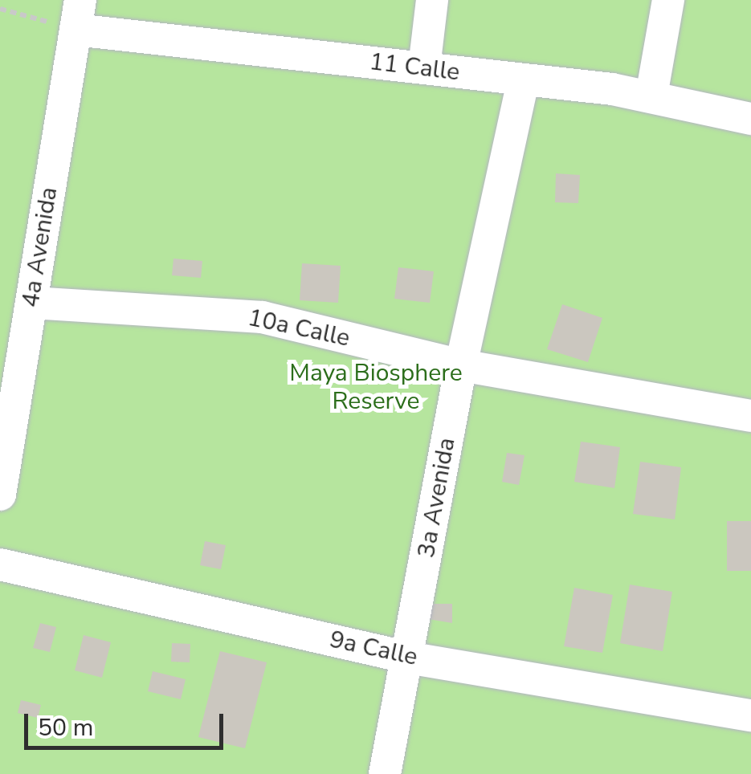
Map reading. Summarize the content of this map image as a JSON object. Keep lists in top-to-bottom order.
{
  "streets": {
    "street": [
      "11 Calle",
      "4a Avenida",
      "10a Calle",
      "3a Avenida",
      "9a Calle"
    ]
  },
  "crossings": [
    ["11 Calle", "4a Avenida"],
    ["11 Calle", "3a Avenida"],
    ["4a Avenida", "10a Calle"],
    ["10a Calle", "3a Avenida"],
    ["3a Avenida", "9a Calle"]
  ],
  "parks": ["Maya Biosphere Reserve"],
  "scale_bar": "50 m"
}
